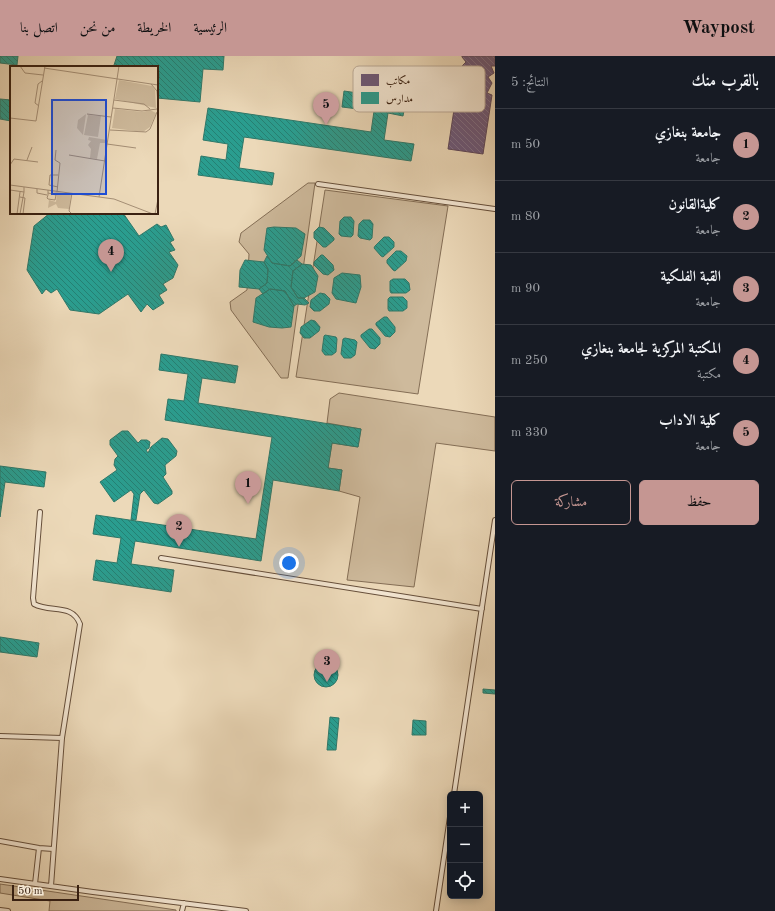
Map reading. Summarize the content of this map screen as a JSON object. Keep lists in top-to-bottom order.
{
  "legend": ["مكاتب", "مدارس"],
  "scale_bar": "50 m",
  "page": {
    "header": "Waypost",
    "nav": [
      "الرئيسية",
      "الخريطة",
      "من نحن",
      "اتصل بنا"
    ],
    "heading": ["بالقرب منك", "النتائج: 5"],
    "pins": [
      "5",
      "4",
      "1",
      "2",
      "3"
    ],
    "list": [
      {
        "mark": "1",
        "name": "جامعة بنغازي",
        "note": "جامعة",
        "value": "50 m"
      },
      {
        "mark": "2",
        "name": "كليةالقانون",
        "note": "جامعة",
        "value": "80 m"
      },
      {
        "mark": "3",
        "name": "القبة الفلكية",
        "note": "جامعة",
        "value": "90 m"
      },
      {
        "mark": "4",
        "name": "المكتبة المركزية لجامعة بنغازي",
        "note": "مكتبة",
        "value": "250 m"
      },
      {
        "mark": "5",
        "name": "كلية الاداب",
        "note": "جامعة",
        "value": "330 m"
      }
    ],
    "buttons": ["حفظ", "مشاركة"],
    "map_buttons": ["+", "−"],
    "scale": "50 m"
  }
}
